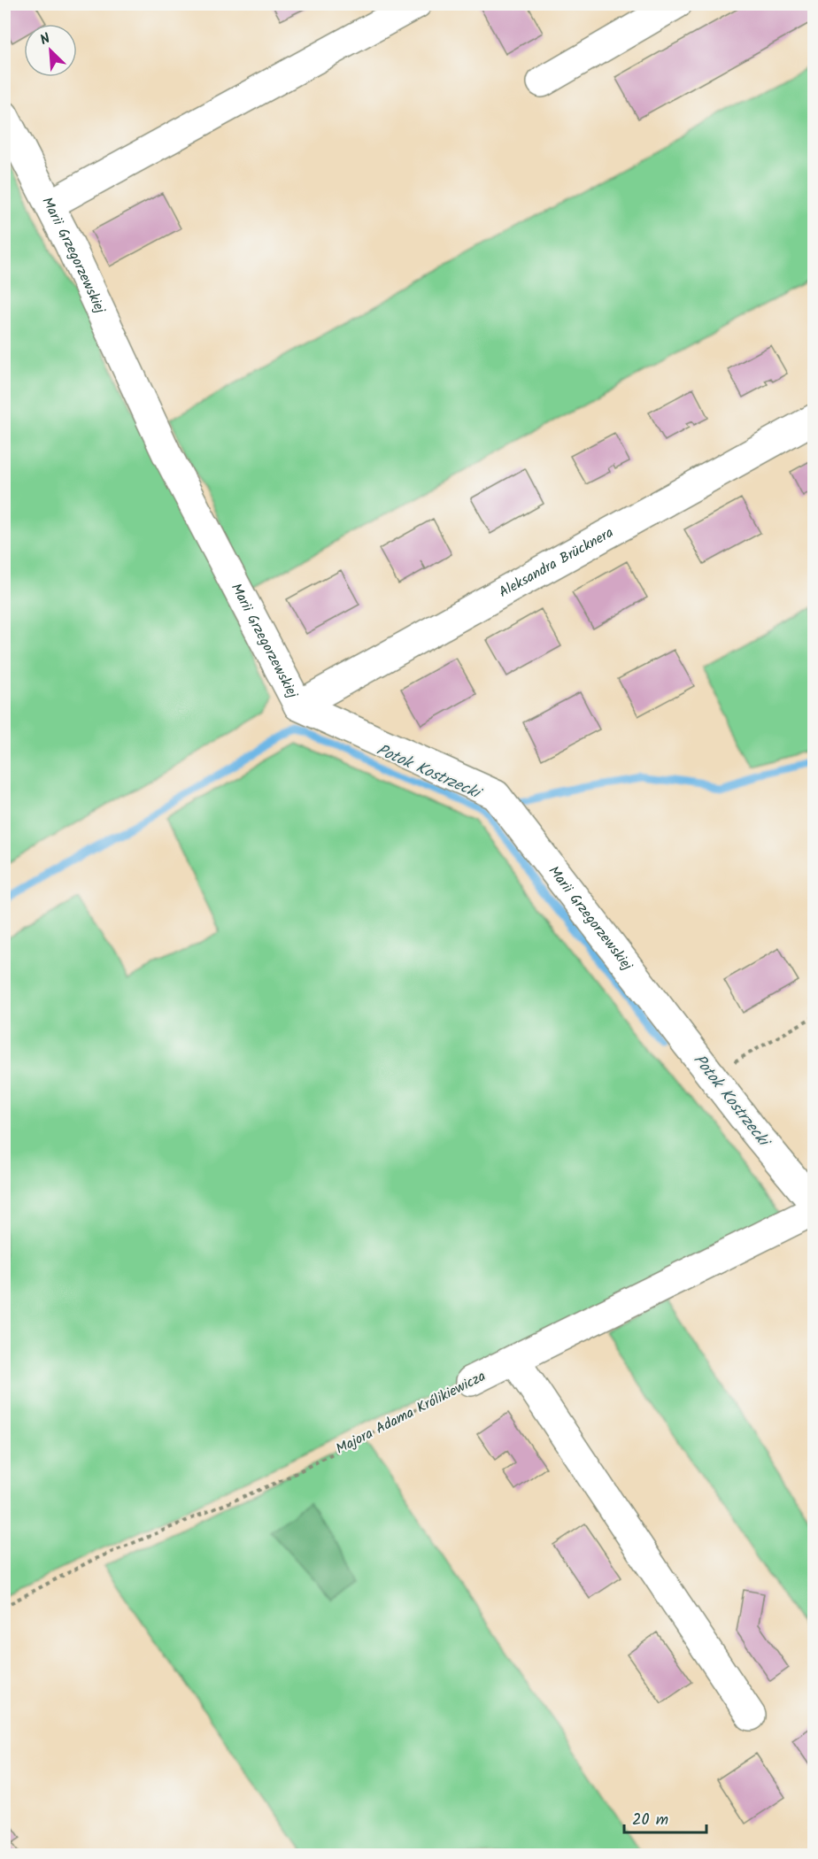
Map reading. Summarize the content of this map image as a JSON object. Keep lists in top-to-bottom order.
{
  "streets": {
    "street": ["Marii Grzegorzewskiej", "Aleksandra Brücknera", "Majora Adama Królikiewicza"]
  },
  "crossings": [
    ["Marii Grzegorzewskiej", "Aleksandra Brücknera"]
  ],
  "water": ["Potok Kostrzecki"],
  "scale_bar": "20 m",
  "north": "top left"
}
